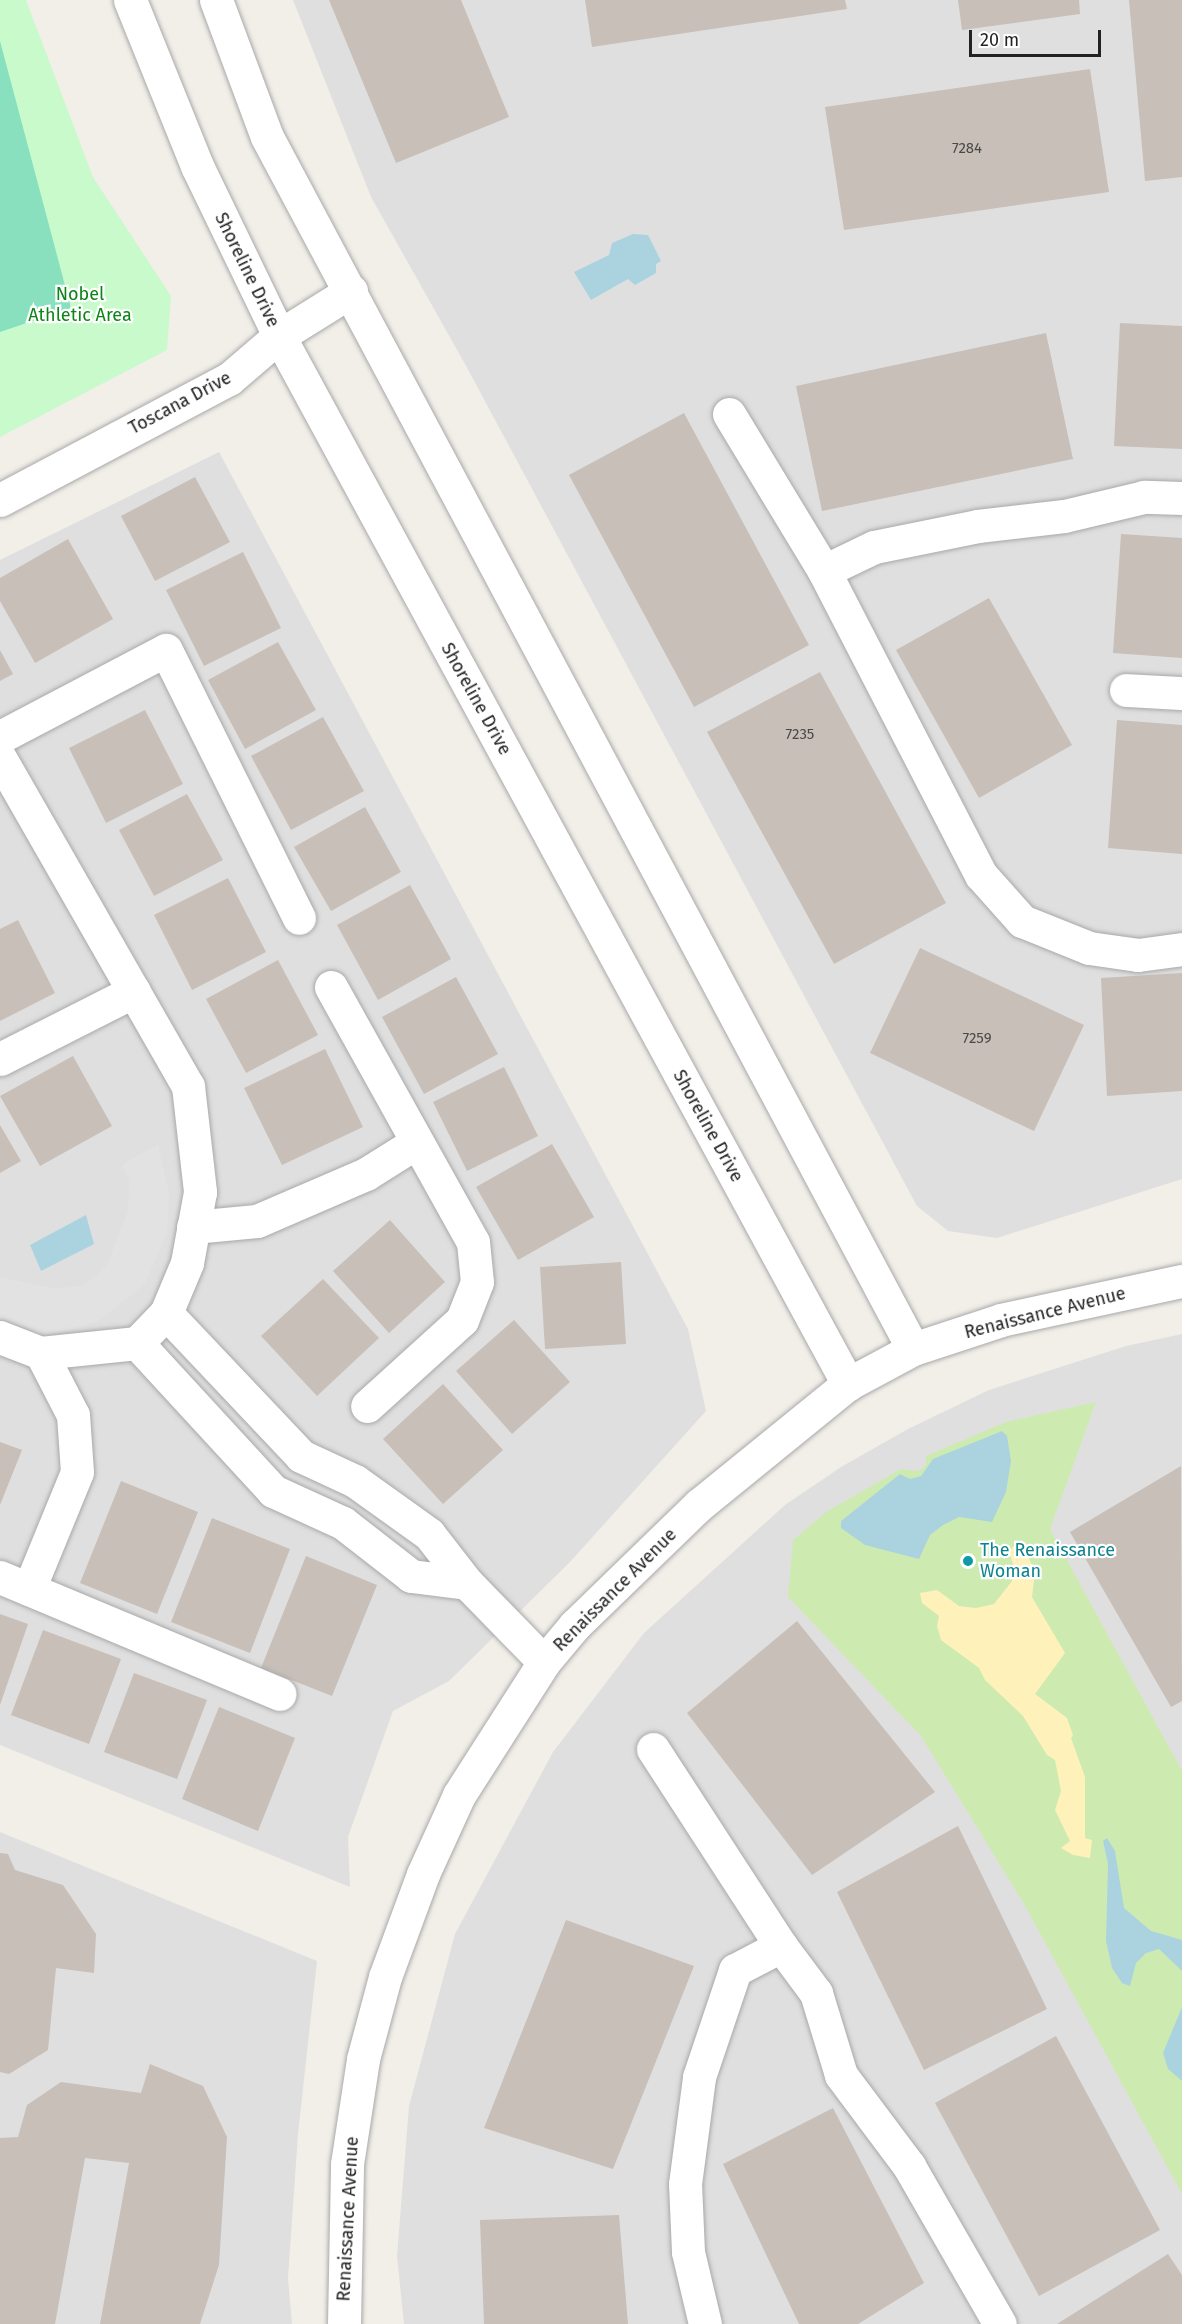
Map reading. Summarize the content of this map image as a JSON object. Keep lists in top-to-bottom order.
{
  "streets": {
    "street": ["Shoreline Drive", "Toscana Drive", "Renaissance Avenue"]
  },
  "crossings": [
    ["Shoreline Drive", "Toscana Drive"],
    ["Shoreline Drive", "Renaissance Avenue"]
  ],
  "parks": ["Nobel Athletic Area"],
  "places": ["The Renaissance Woman"],
  "house_numbers": ["7284", "7235", "7259"],
  "scale_bar": "20 m"
}
